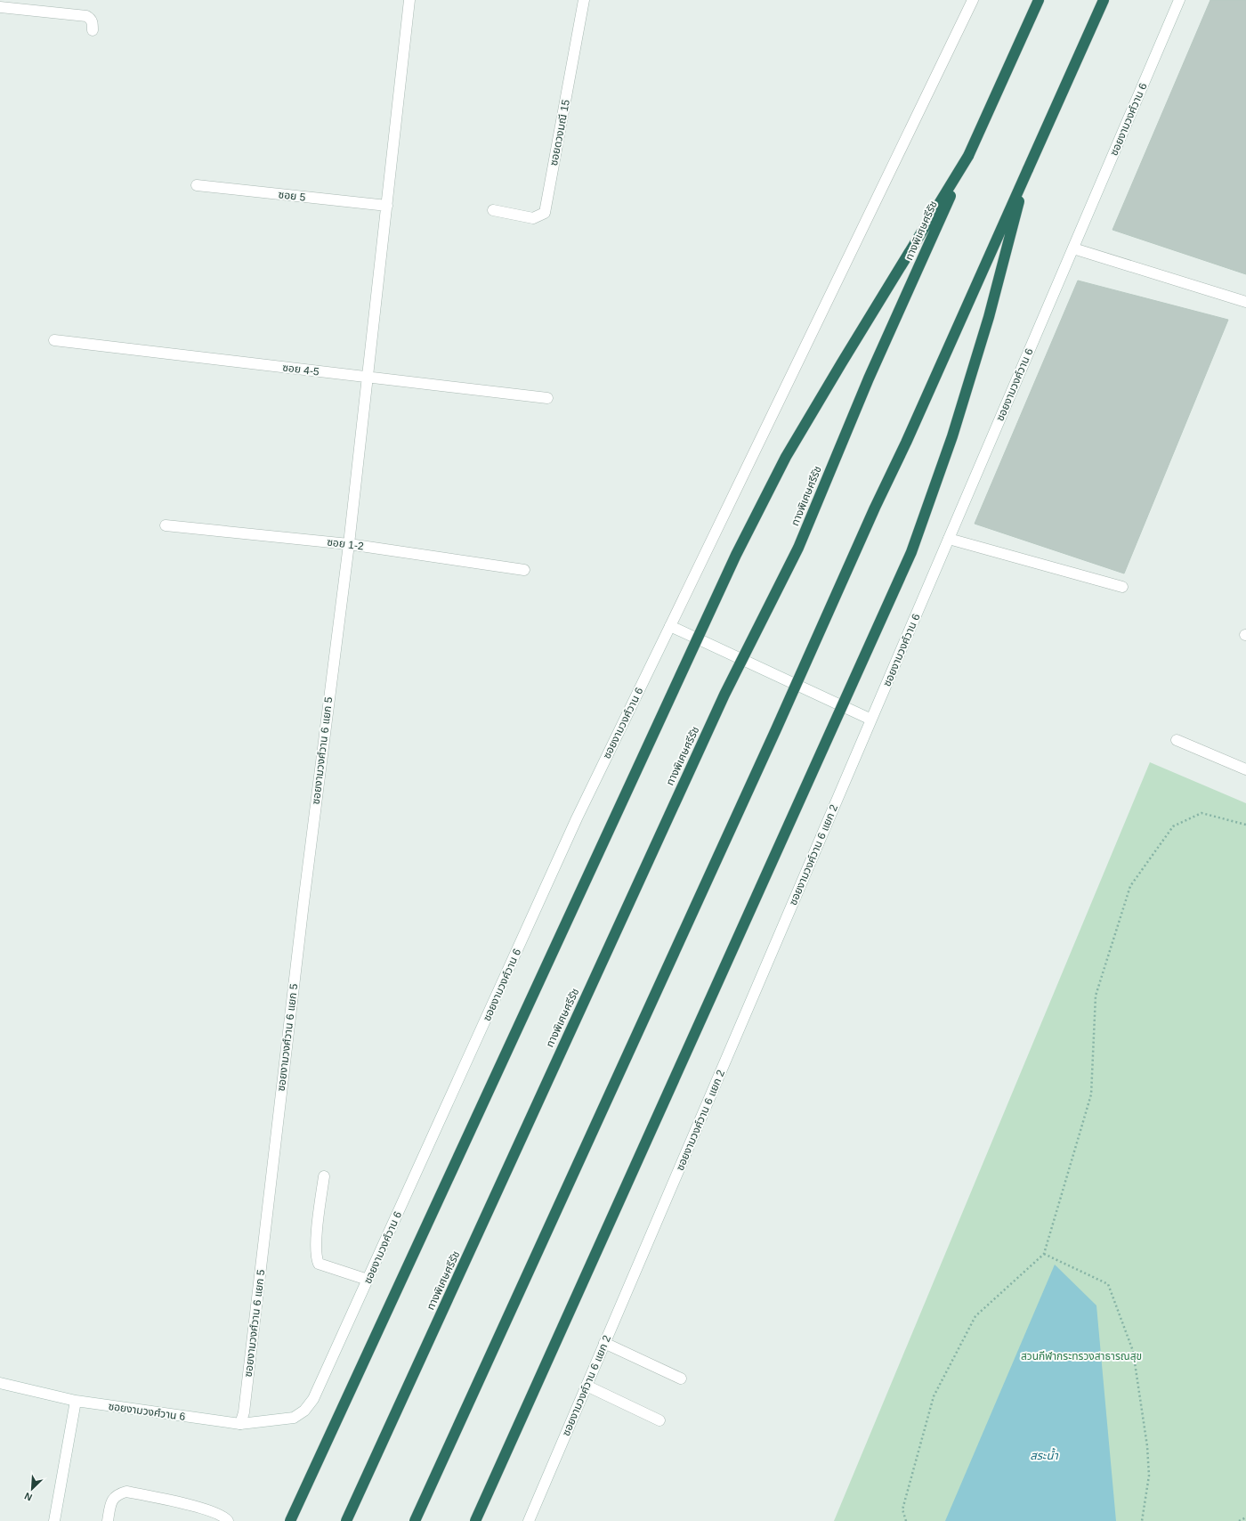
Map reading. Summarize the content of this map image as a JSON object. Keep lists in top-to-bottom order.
{
  "streets": {
    "highway": ["ทางพิเศษศรีรัช"],
    "street": [
      "ซอยงามวงศ์วาน 6",
      "ซอยดวงมณี 15",
      "ซอย 5",
      "ซอย 4-5",
      "ซอย 1-2",
      "ซอยงามวงศ์วาน 6 แยก 5",
      "ซอยงามวงศ์วาน 6 แยก 2"
    ]
  },
  "crossings": [
    ["ซอยงามวงศ์วาน 6", "ซอยงามวงศ์วาน 6 แยก 5"],
    ["ซอยงามวงศ์วาน 6", "ซอยงามวงศ์วาน 6 แยก 2"],
    ["ซอย 5", "ซอยงามวงศ์วาน 6 แยก 5"],
    ["ซอย 4-5", "ซอยงามวงศ์วาน 6 แยก 5"],
    ["ซอย 1-2", "ซอยงามวงศ์วาน 6 แยก 5"]
  ],
  "water": ["สระน้ำ"],
  "parks": ["สวนกีฬากระทรวงสาธารณสุข"],
  "north": "bottom left"
}
